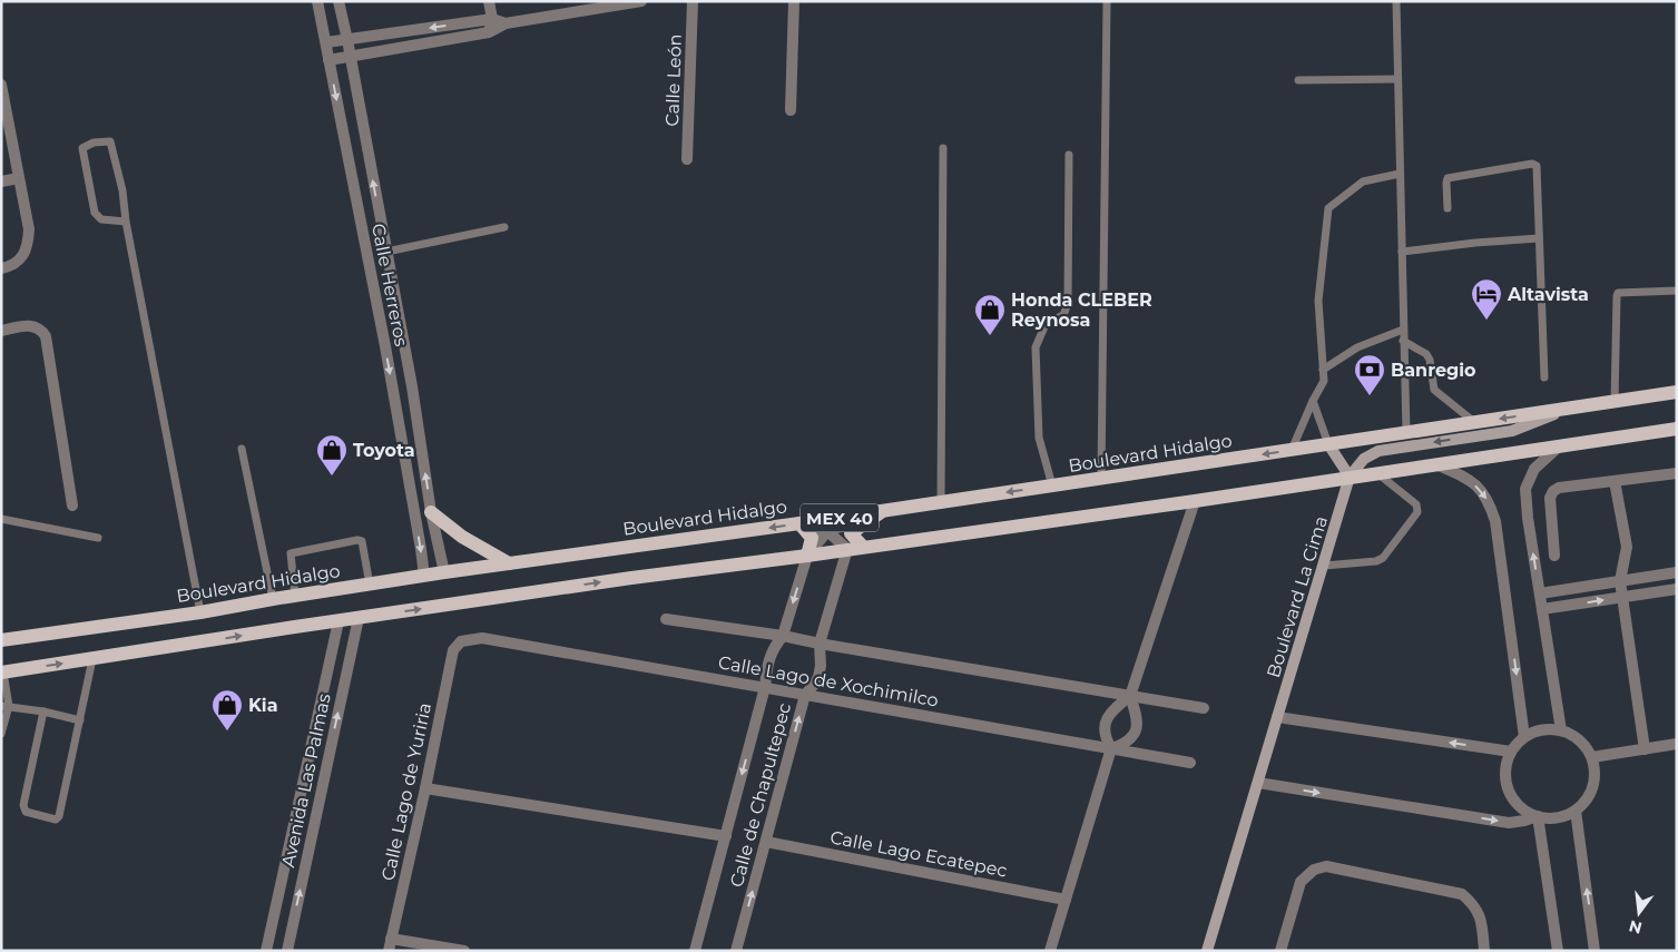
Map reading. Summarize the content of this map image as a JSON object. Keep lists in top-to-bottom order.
{
  "streets": {
    "main road": ["Boulevard Hidalgo", "MEX 40"],
    "street": [
      "Calle León",
      "Calle Herreros",
      "Boulevard La Cima",
      "Calle Lago de Xochimilco",
      "Avenida Las Palmas",
      "Calle Lago de Yuriria",
      "Calle de Chapultepec",
      "Calle Lago Ecatepec"
    ]
  },
  "crossings": [
    ["Calle Herreros", "Boulevard Hidalgo"],
    ["Boulevard Hidalgo", "Boulevard La Cima"],
    ["MEX 40", "Boulevard La Cima"],
    ["MEX 40", "Avenida Las Palmas"],
    ["MEX 40", "Calle de Chapultepec"],
    ["Calle Lago de Xochimilco", "Calle Lago de Yuriria"],
    ["Calle Lago de Xochimilco", "Calle de Chapultepec"],
    ["Calle de Chapultepec", "Calle Lago Ecatepec"]
  ],
  "places": {
    "hotel": ["Altavista"],
    "shop": ["Honda CLEBER Reynosa", "Toyota", "Kia"],
    "bank": ["Banregio"]
  },
  "north": "bottom"
}
